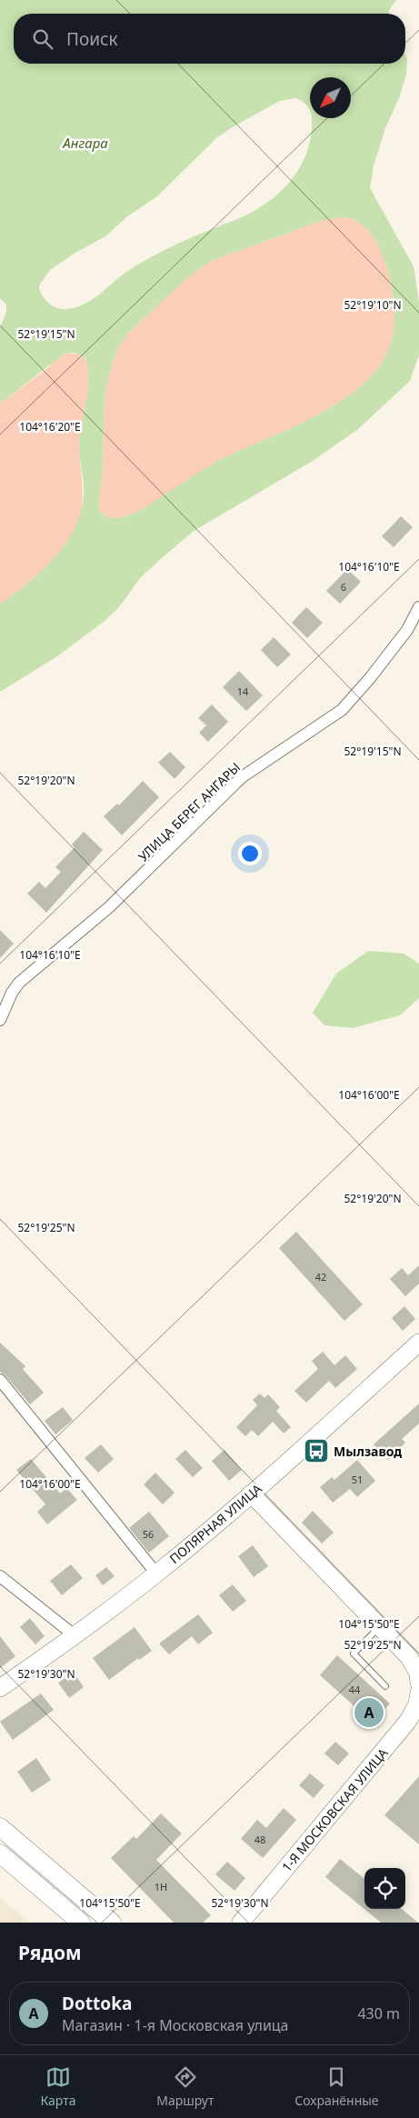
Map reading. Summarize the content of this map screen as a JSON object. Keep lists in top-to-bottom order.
{
  "streets": {
    "main road": ["ПОЛЯРНАЯ УЛИЦА", "1-Я МОСКОВСКАЯ УЛИЦА"],
    "street": ["УЛИЦА БЕРЕГ АНГАРЫ"]
  },
  "water": ["Ангара"],
  "places": {
    "bus stop": ["Мылзавод"]
  },
  "house_numbers": [
    "6",
    "14",
    "42",
    "51",
    "56",
    "44",
    "48",
    "1Н"
  ],
  "north": "bottom left",
  "page": {
    "search": "Поиск",
    "pins": "A",
    "heading": "Рядом",
    "list": [
      {
        "mark": "A",
        "name": "Dottoka",
        "note": "Магазин · 1-я Московская улица",
        "value": "430 m"
      }
    ],
    "nav": ["Карта", "Маршрут", "Сохранённые"]
  },
  "coordinates": [
    "52°19'10\"N",
    "52°19'15\"N",
    "104°16'20\"E",
    "104°16'10\"E",
    "52°19'20\"N",
    "104°16'00\"E",
    "52°19'25\"N",
    "104°15'50\"E",
    "52°19'30\"N"
  ]
}
